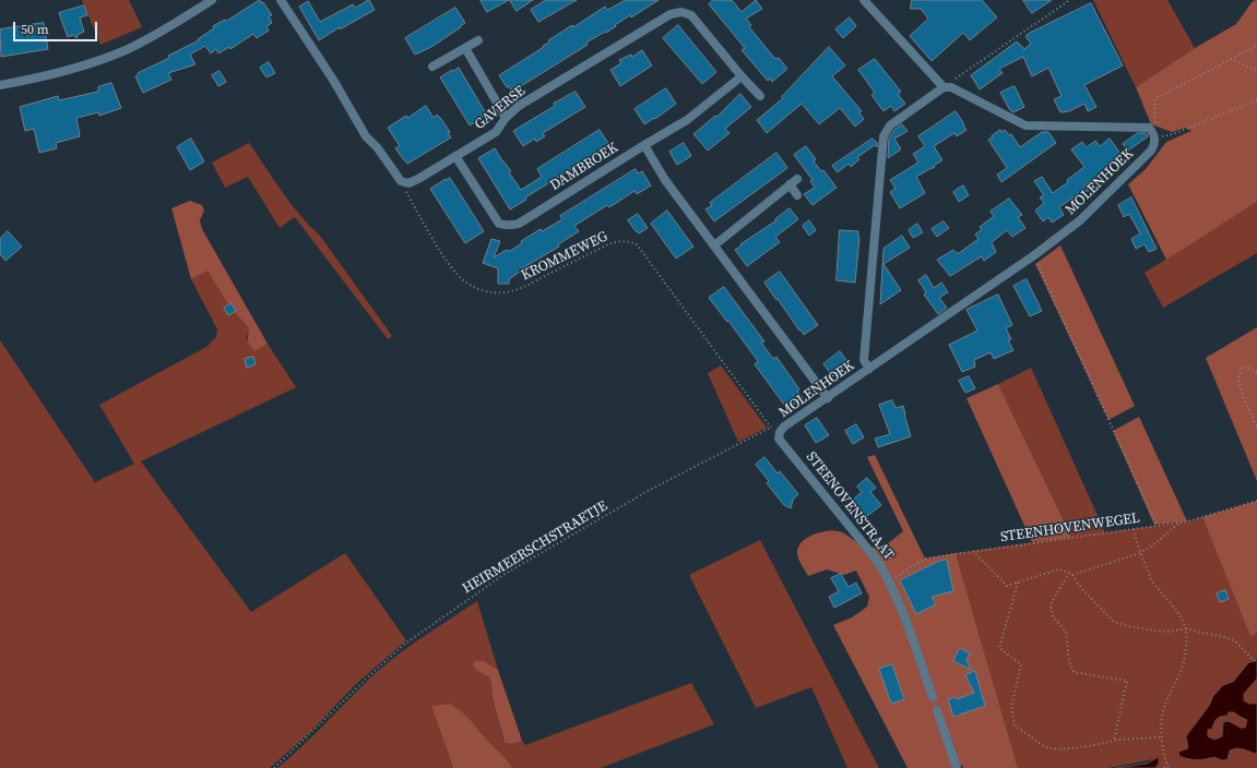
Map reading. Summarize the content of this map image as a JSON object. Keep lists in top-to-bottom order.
{
  "streets": {
    "street": [
      "GAVERSE",
      "DAMBROEK",
      "MOLENHOEK",
      "STEENOVENSTRAAT"
    ],
    "path": ["KROMMEWEG", "STEENHOVENWEGEL", "HEIRMEERSCHSTRAETJE"]
  },
  "crossings": [
    ["GAVERSE", "DAMBROEK"],
    ["GAVERSE", "KROMMEWEG"],
    ["MOLENHOEK", "KROMMEWEG"],
    ["MOLENHOEK", "STEENOVENSTRAAT"],
    ["KROMMEWEG", "STEENOVENSTRAAT"],
    ["KROMMEWEG", "HEIRMEERSCHSTRAETJE"],
    ["STEENOVENSTRAAT", "STEENHOVENWEGEL"]
  ],
  "scale_bar": "50 m"
}
